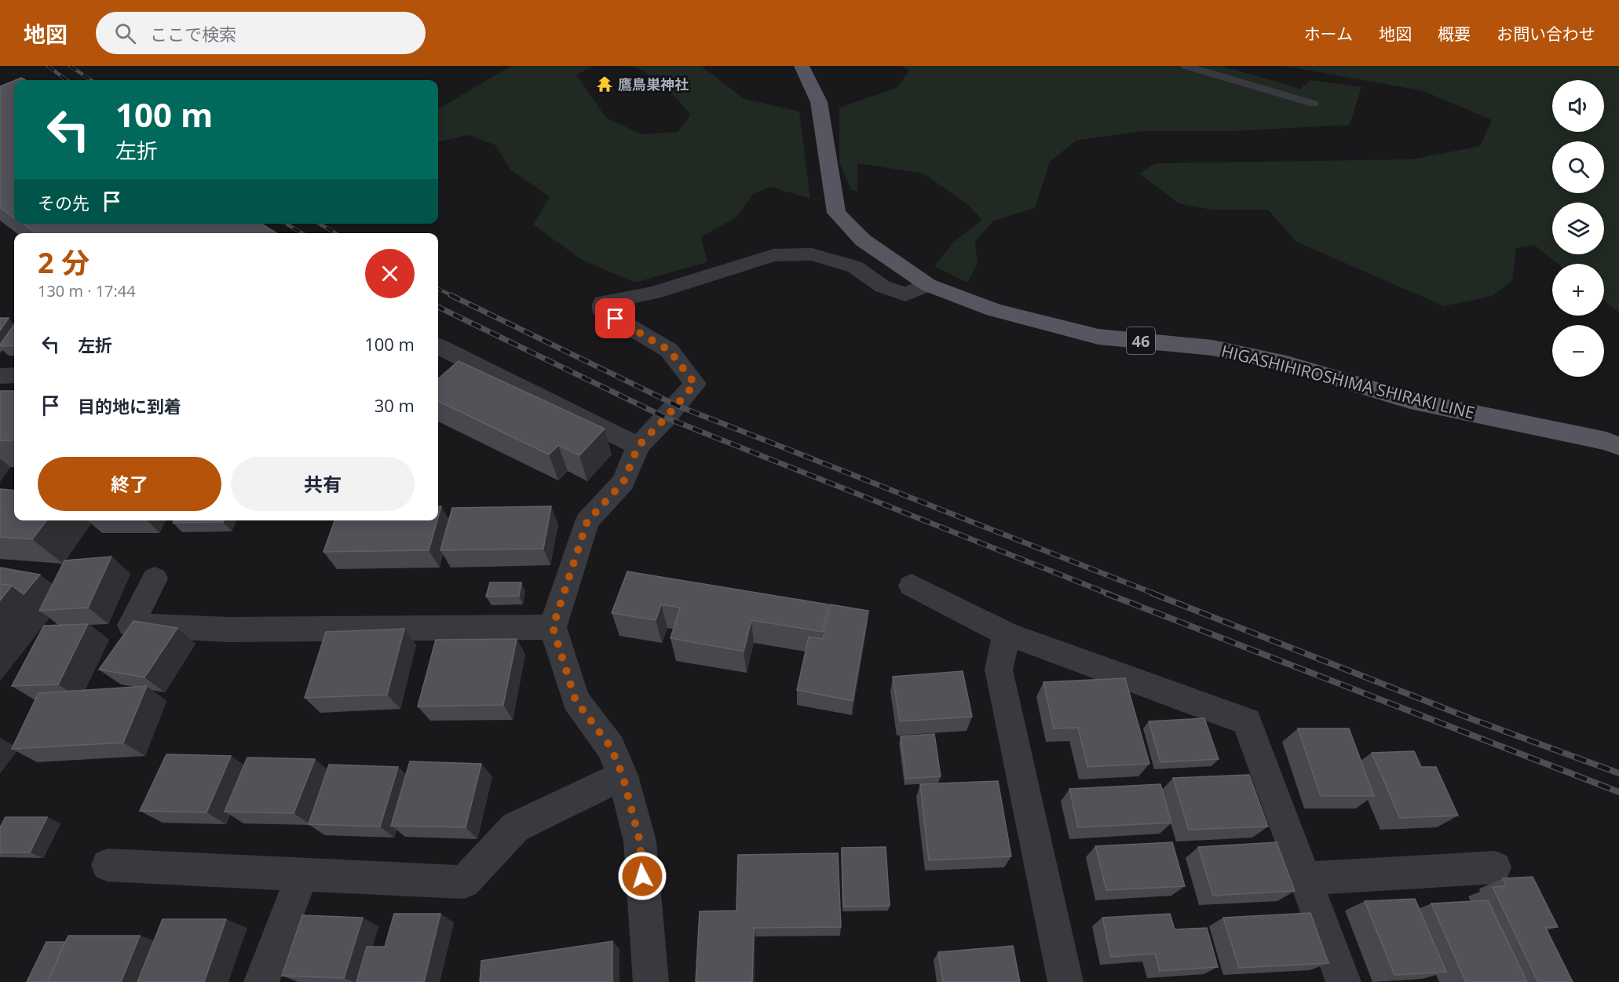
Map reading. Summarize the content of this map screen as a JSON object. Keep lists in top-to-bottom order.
{
  "streets": {
    "main road": ["46", "HIGASHIHIROSHIMA SHIRAKI LINE"]
  },
  "places": {
    "temple": ["鷹鳥巣神社"]
  },
  "page": {
    "header": "地図",
    "search": "ここで検索",
    "nav": [
      "ホーム",
      "地図",
      "概要",
      "お問い合わせ"
    ],
    "map_buttons": ["+", "−"],
    "turn": ["100 m", "左折"],
    "then": "その先",
    "heading": ["2 分", "130 m · 17:44"],
    "list": [
      {
        "name": "左折",
        "value": "100 m"
      },
      {
        "name": "目的地に到着",
        "value": "30 m"
      }
    ],
    "buttons": ["終了", "共有"]
  }
}
